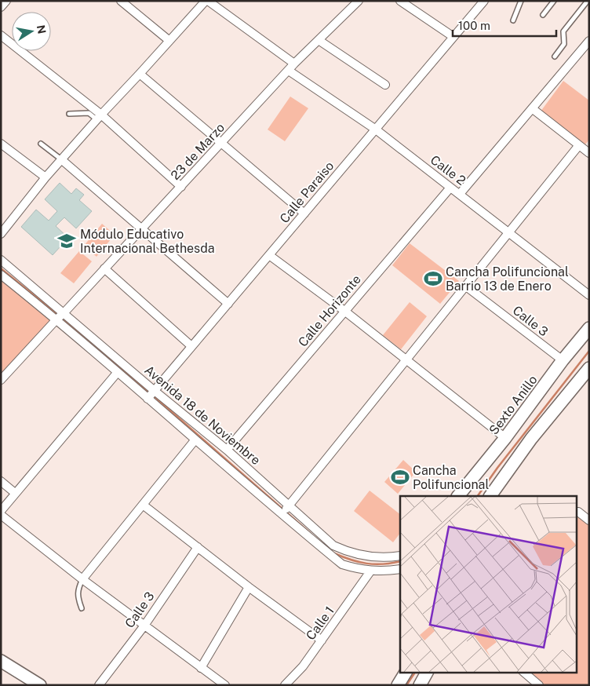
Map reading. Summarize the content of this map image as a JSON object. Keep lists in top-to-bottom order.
{
  "streets": {
    "main road": ["Sexto Anillo"],
    "street": [
      "23 de Marzo",
      "Calle 2",
      "Calle Paraiso",
      "Calle Horizonte",
      "Calle 3",
      "Avenida 18 de Noviembre",
      "Calle 1"
    ]
  },
  "crossings": [
    ["23 de Marzo", "Calle 2"],
    ["23 de Marzo", "Avenida 18 de Noviembre"],
    ["Calle 2", "Calle Paraiso"],
    ["Calle 2", "Calle Horizonte"],
    ["Calle Paraiso", "Avenida 18 de Noviembre"],
    ["Calle Horizonte", "Avenida 18 de Noviembre"],
    ["Calle 3", "Sexto Anillo"],
    ["Avenida 18 de Noviembre", "Calle 1"]
  ],
  "places": {
    "school or university": ["Módulo Educativo Internacional Bethesda"],
    "sports": ["Cancha Polifuncional Barrio 13 de Enero", "Cancha Polifuncional"]
  },
  "scale_bar": "100 m",
  "north": "right"
}
